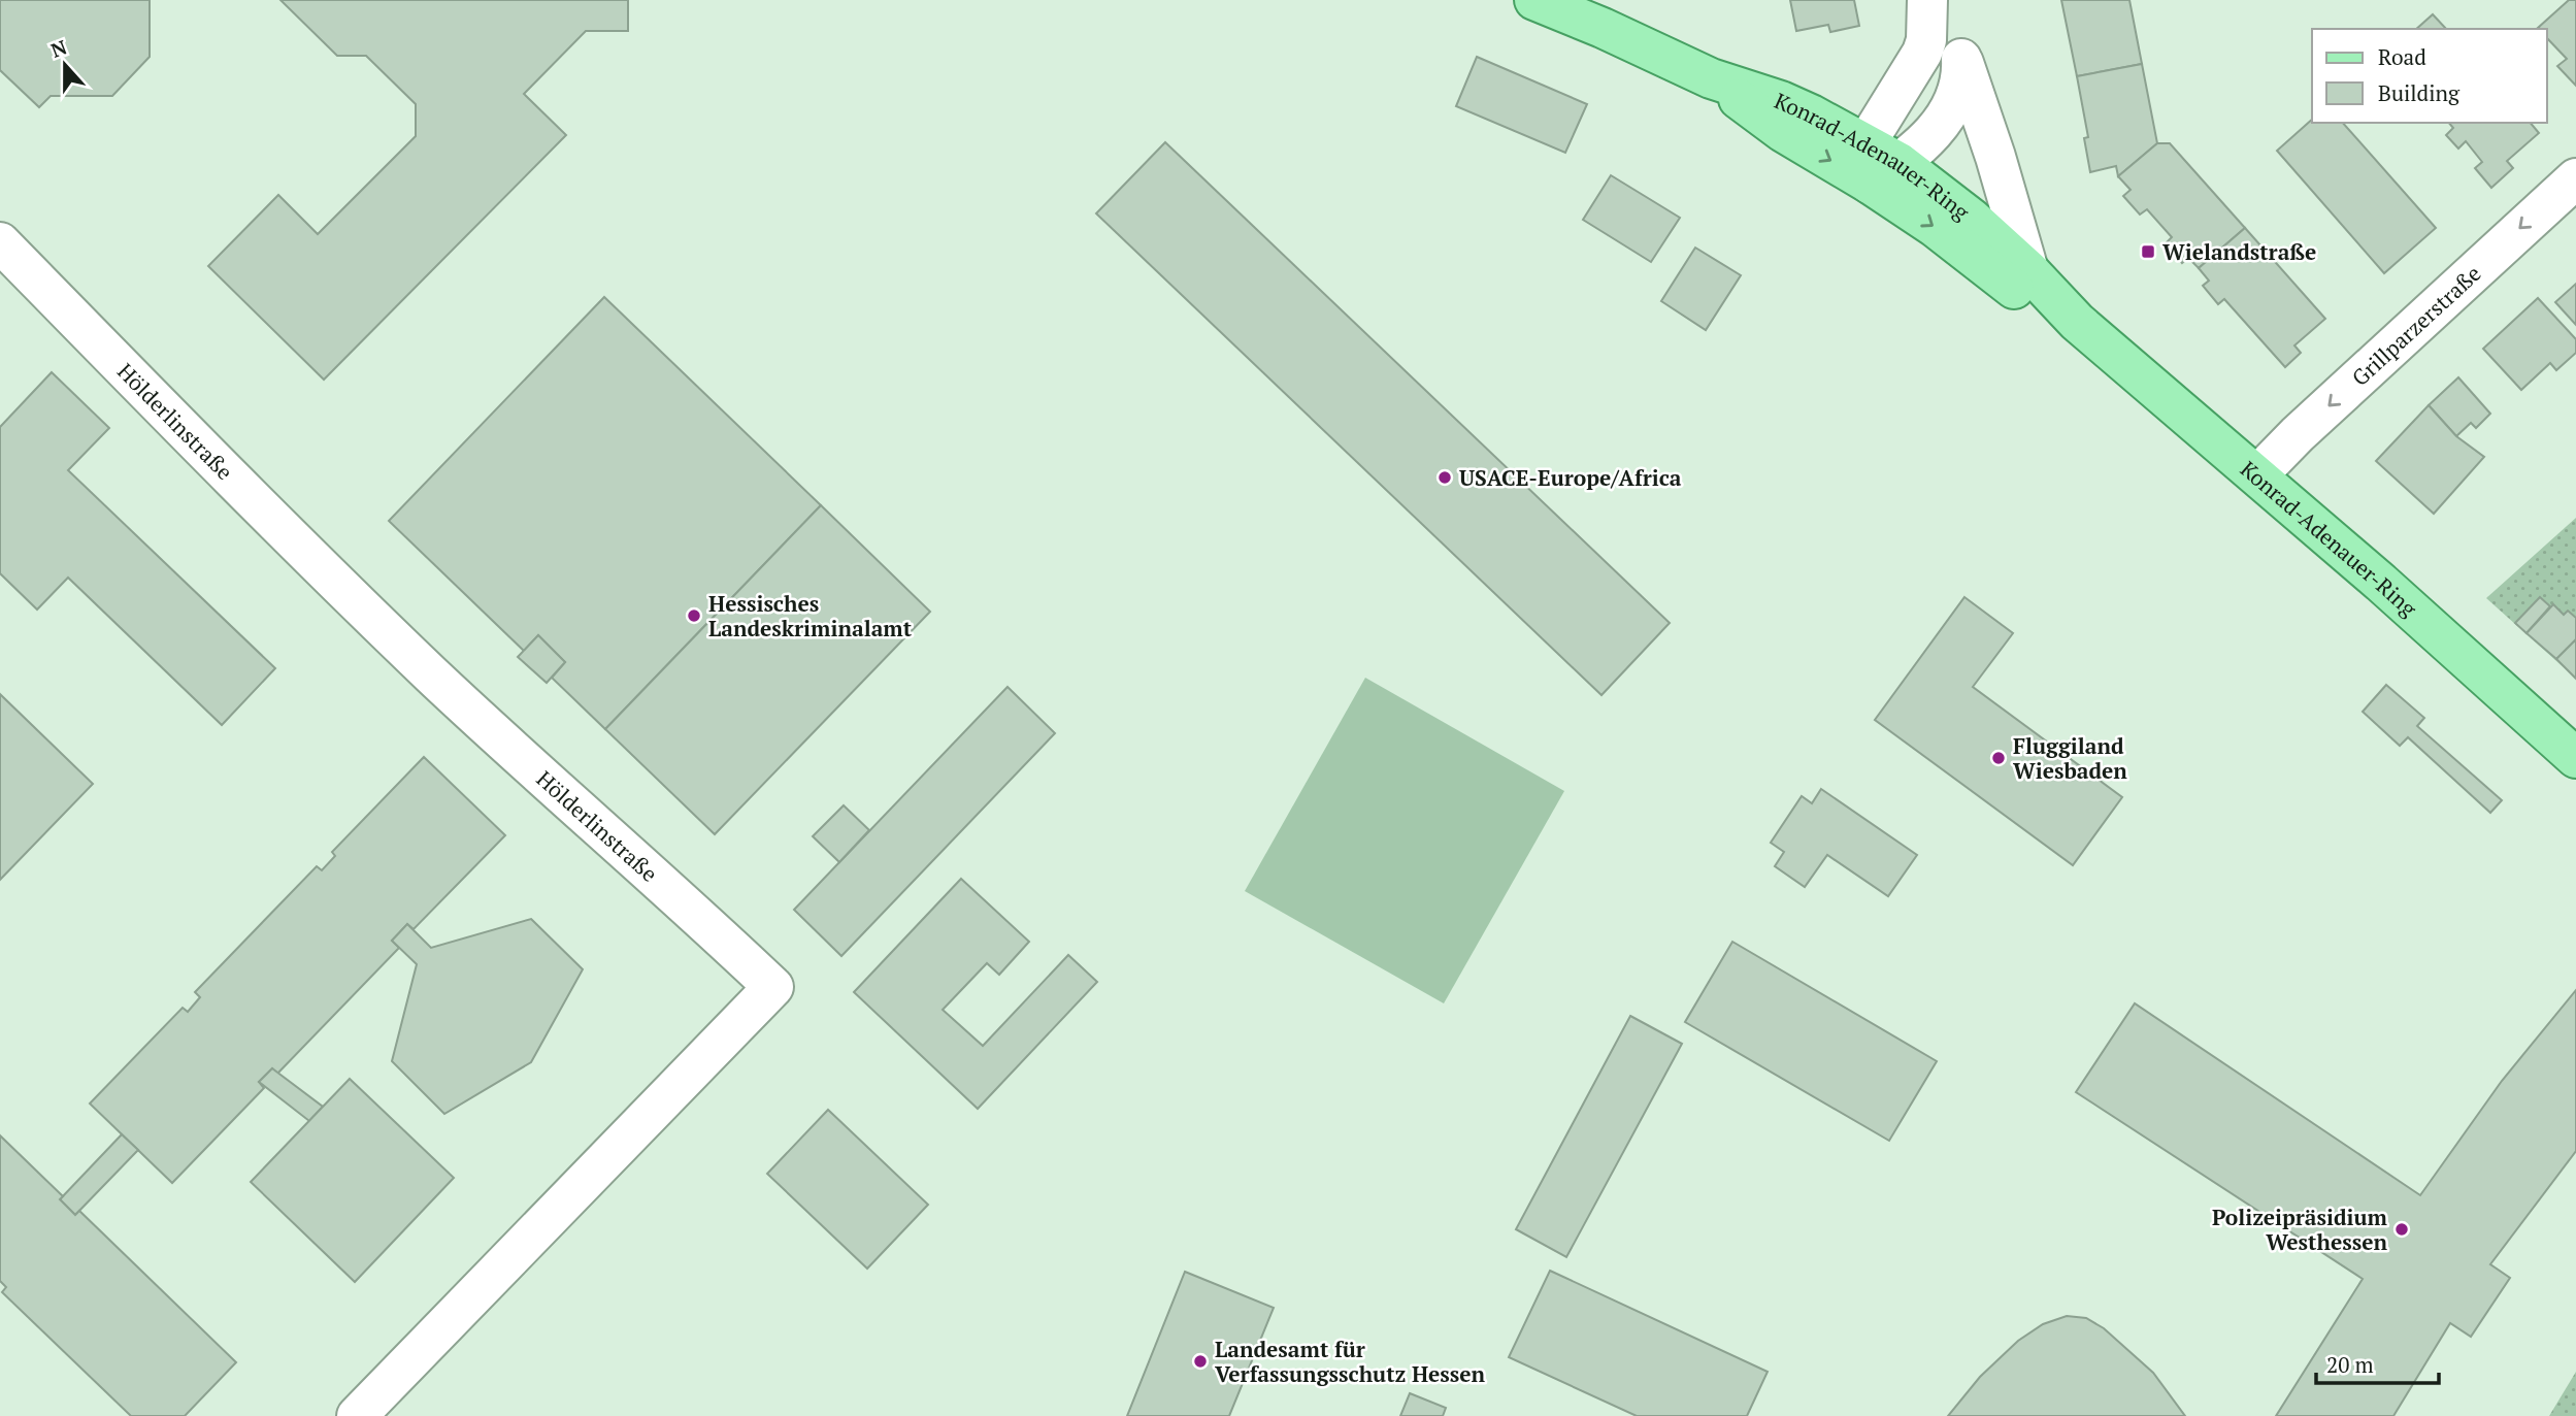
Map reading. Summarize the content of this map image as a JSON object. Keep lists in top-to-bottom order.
{
  "streets": {
    "main road": ["Konrad-Adenauer-Ring"],
    "street": ["Grillparzerstraße", "Hölderlinstraße"]
  },
  "crossings": [
    ["Konrad-Adenauer-Ring", "Grillparzerstraße"]
  ],
  "one_way": ["Grillparzerstraße"],
  "places": {
    "transit": ["Wielandstraße"],
    "other": [
      "USACE-Europe/Africa",
      "Hessisches Landeskriminalamt",
      "Fluggiland Wiesbaden",
      "Polizeipräsidium Westhessen",
      "Landesamt für Verfassungsschutz Hessen"
    ]
  },
  "legend": ["Road", "Building"],
  "scale_bar": "20 m",
  "north": "top"
}
